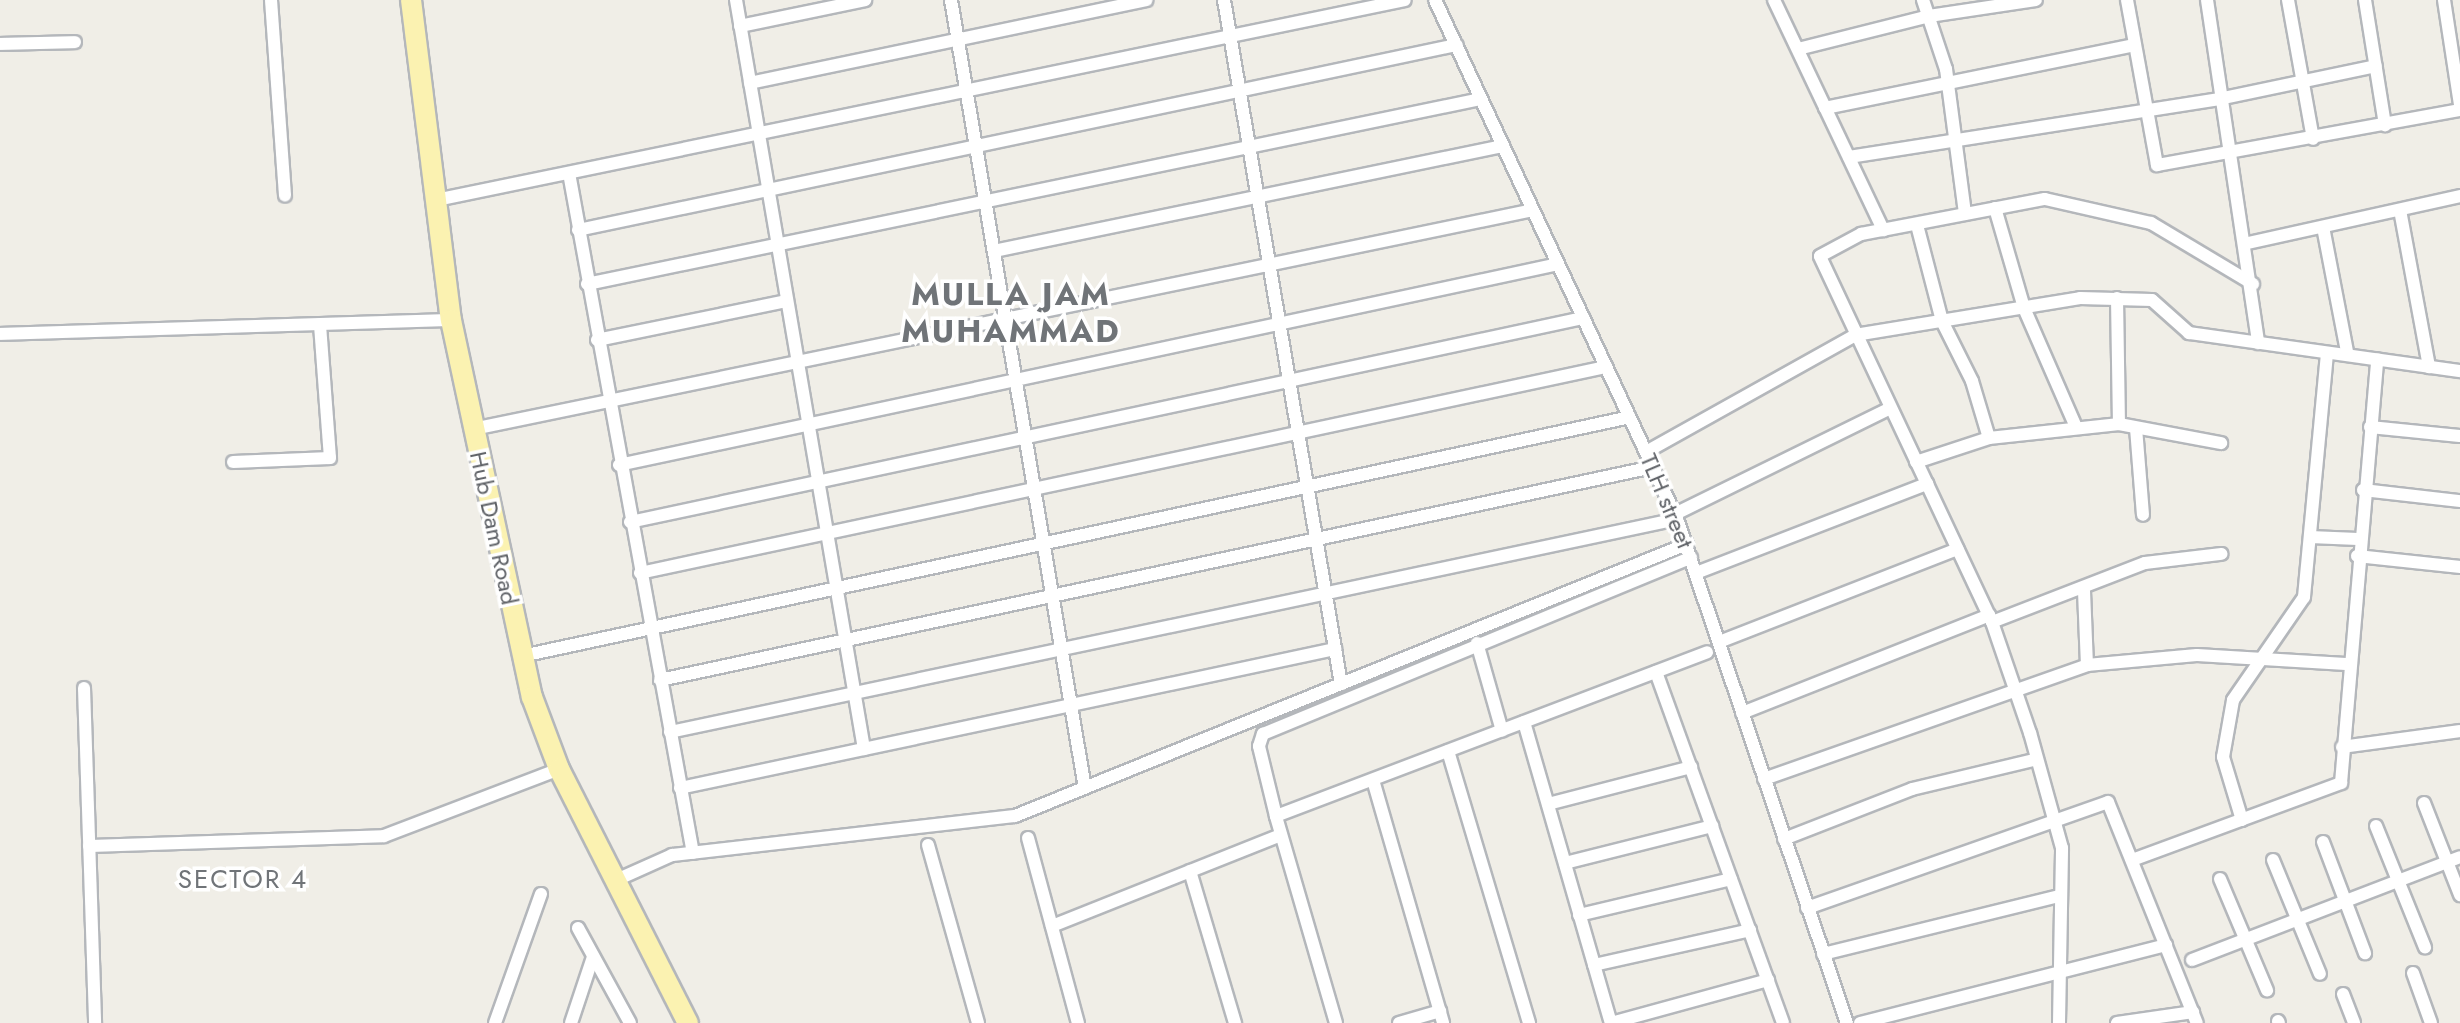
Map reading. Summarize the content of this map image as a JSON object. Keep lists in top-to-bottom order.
{
  "streets": {
    "main road": ["Hub Dam Road"],
    "street": ["TLH street"]
  },
  "districts": ["MULLA JAM MUHAMMAD", "SECTOR 4"]
}
